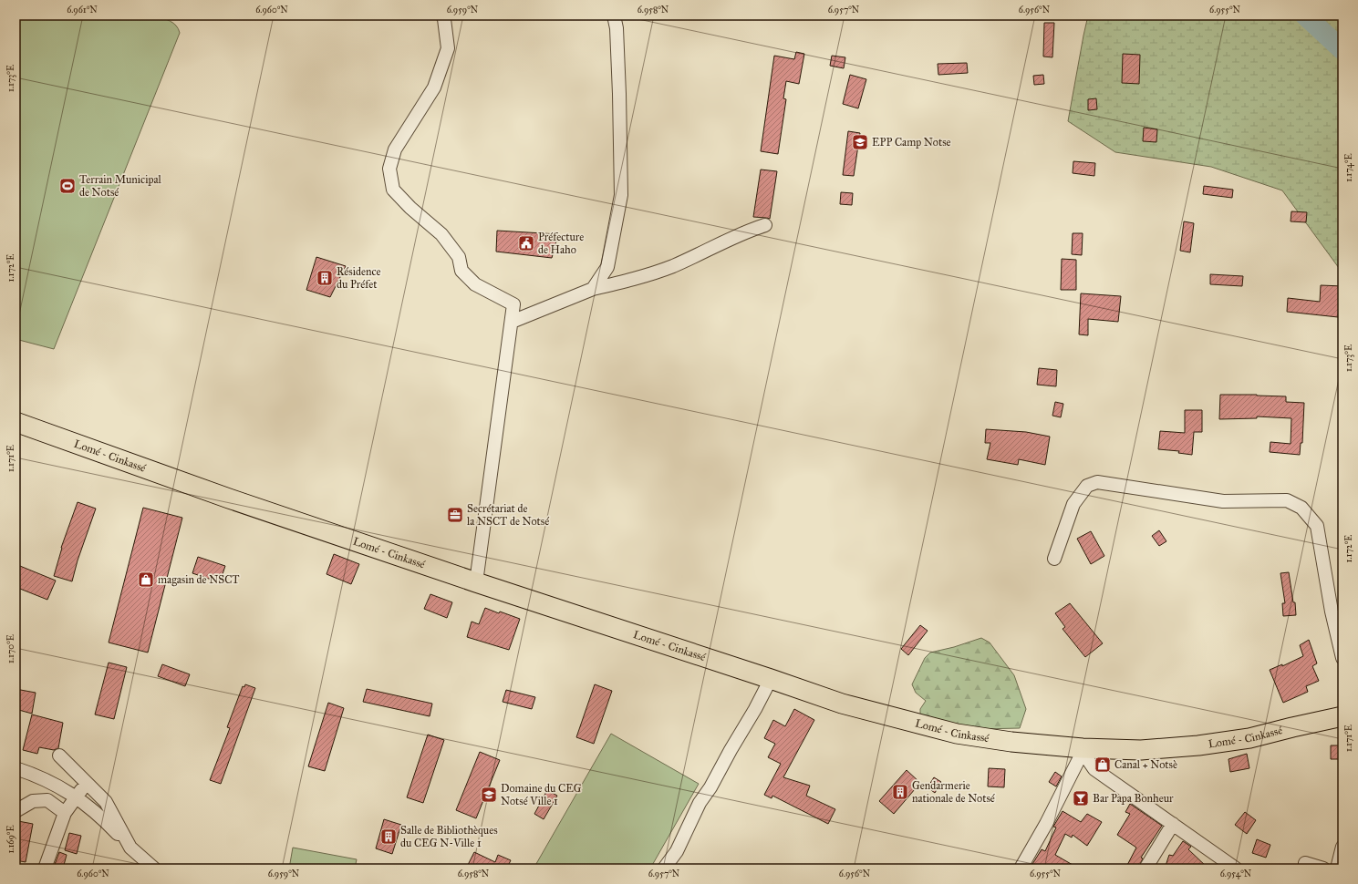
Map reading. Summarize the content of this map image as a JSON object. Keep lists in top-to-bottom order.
{
  "streets": {
    "highway": ["Lomé - Cinkassé"]
  },
  "places": {
    "school or university": ["EPP Camp Notse", "Domaine du CEG Notsé Ville 1"],
    "sports": ["Terrain Municipal de Notsé"],
    "public building": ["Préfecture de Haho"],
    "building": ["Résidence du Préfet", "Gendarmerie nationale de Notsé", "Salle de Bibliothèques du CEG N-Ville 1"],
    "office": ["Secrétariat de la NSCT de Notsé"],
    "shop": ["magasin de NSCT", "Canal + Notsè"],
    "bar": ["Bar Papa Bonheur"]
  },
  "coordinates": [
    "6.961°N",
    "6.960°N",
    "6.959°N",
    "6.958°N",
    "6.957°N",
    "6.956°N",
    "6.955°N",
    "1.173°E",
    "1.174°E",
    "1.172°E",
    "1.171°E",
    "1.170°E",
    "1.169°E",
    "6.954°N"
  ]
}
